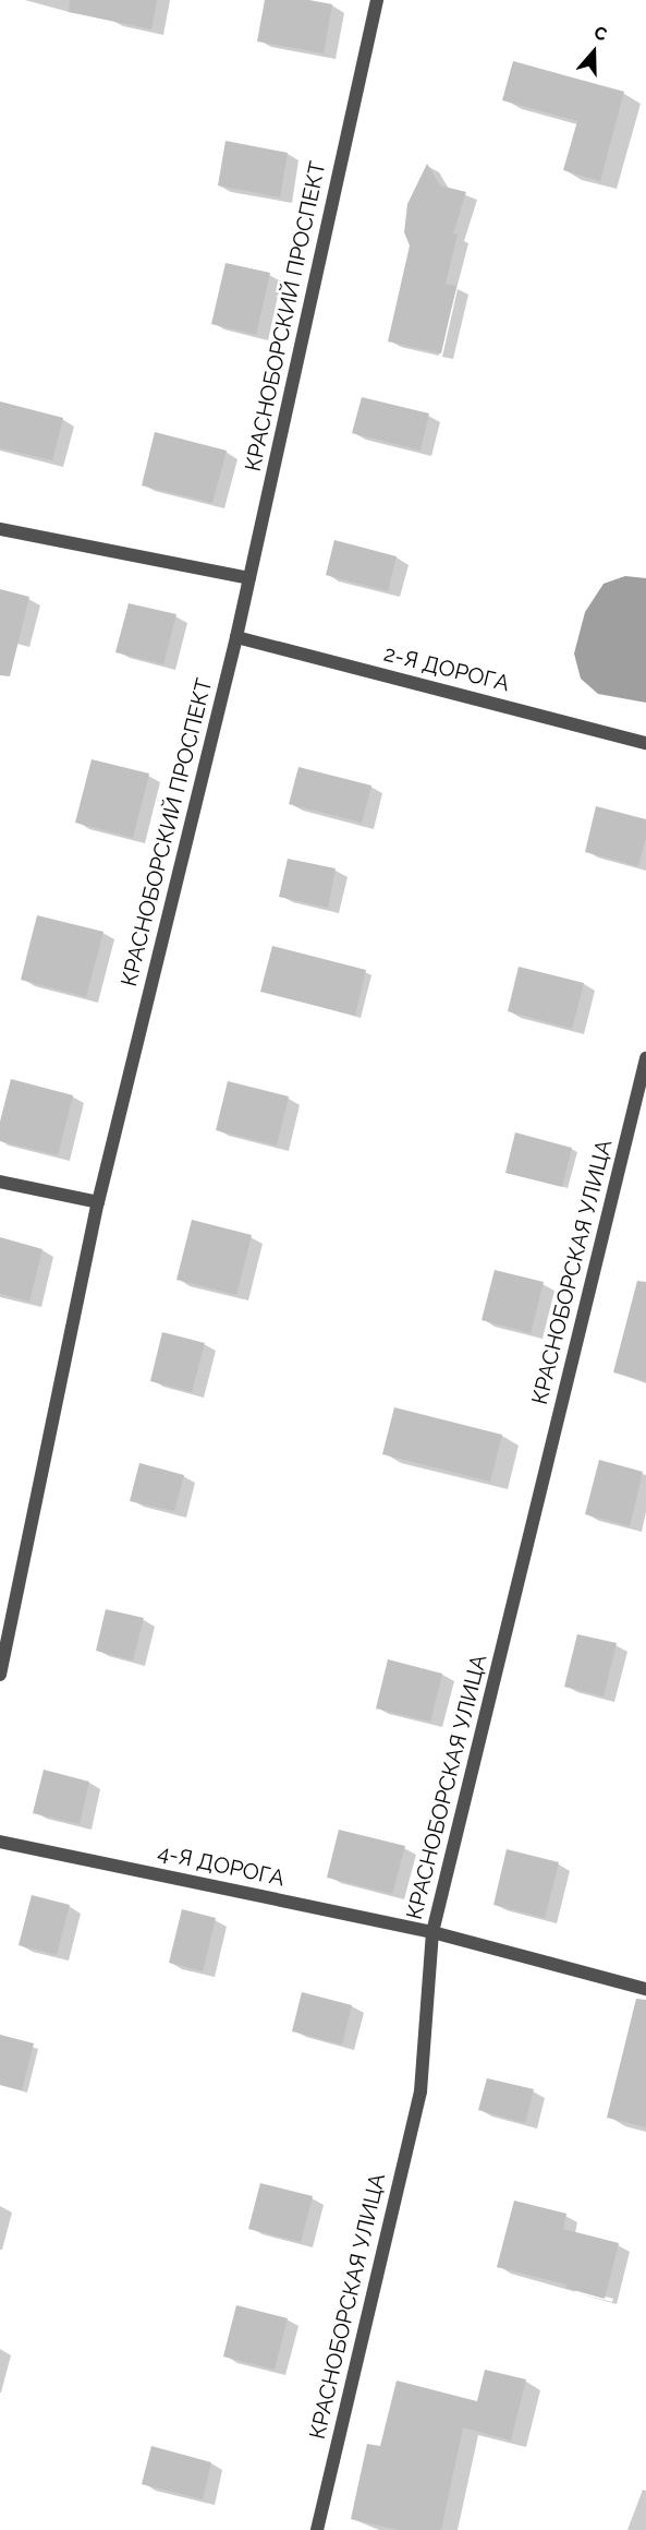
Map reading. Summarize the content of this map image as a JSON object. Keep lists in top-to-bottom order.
{
  "streets": {
    "street": [
      "КРАСНОБОРСКИЙ ПРОСПЕКТ",
      "2-Я ДОРОГА",
      "КРАСНОБОРСКАЯ УЛИЦА",
      "4-Я ДОРОГА"
    ]
  },
  "crossings": [
    ["КРАСНОБОРСКИЙ ПРОСПЕКТ", "2-Я ДОРОГА"],
    ["КРАСНОБОРСКАЯ УЛИЦА", "4-Я ДОРОГА"]
  ],
  "north": "top"
}
